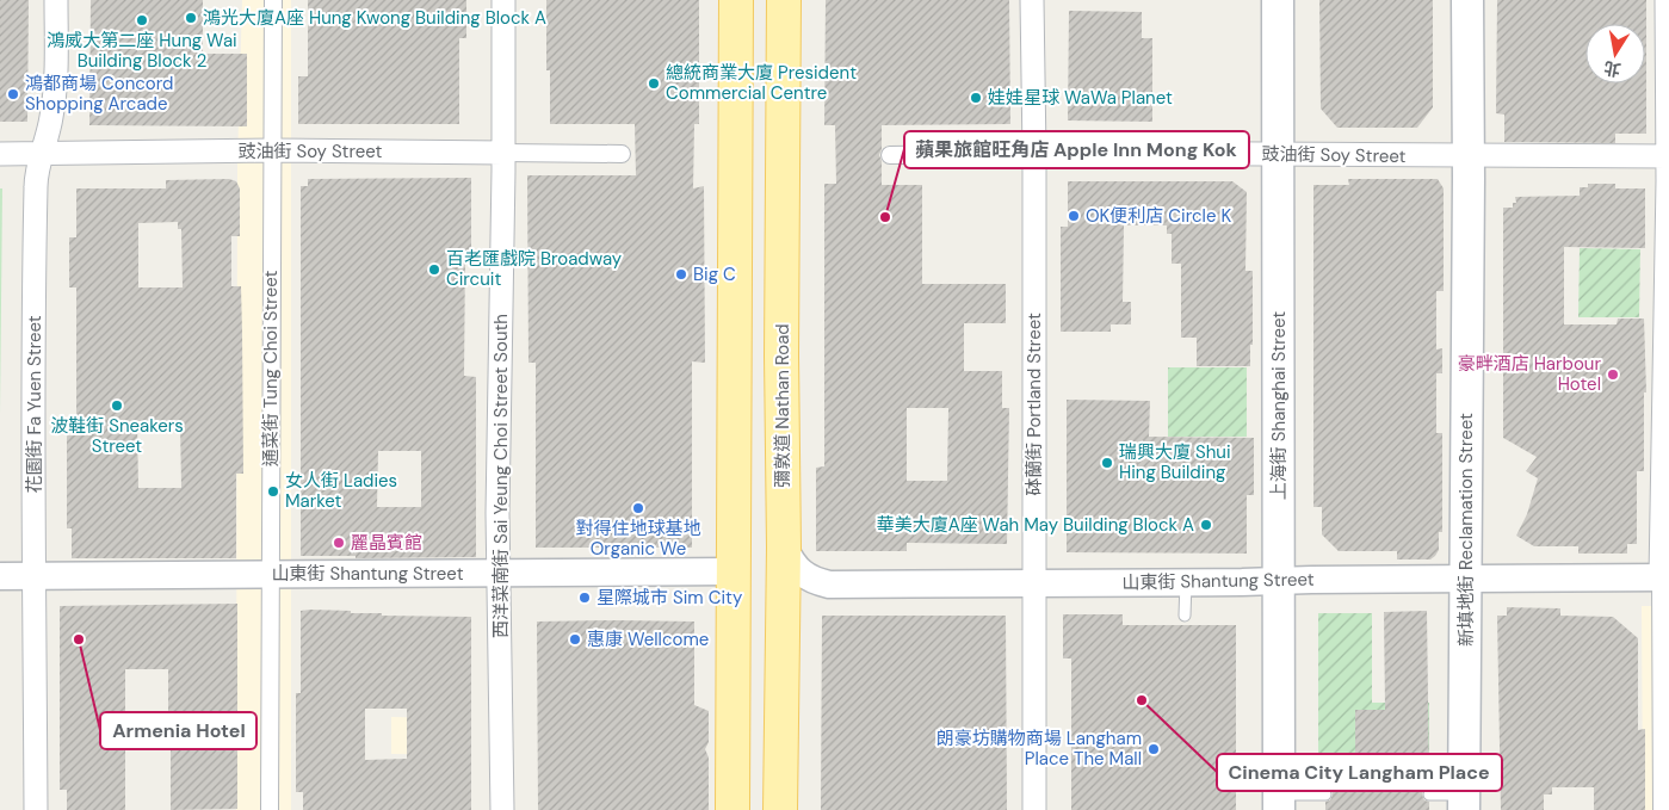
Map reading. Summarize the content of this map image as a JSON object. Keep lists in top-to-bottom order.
{
  "streets": {
    "main road": ["彌敦道 Nathan Road", "上海街 Shanghai Street", "新填地街 Reclamation Street"],
    "street": [
      "豉油街 Soy Street",
      "通菜街 Tung Choi Street",
      "花園街 Fa Yuen Street",
      "砵蘭街 Portland Street",
      "西洋菜南街 Sai Yeung Choi Street South",
      "山東街 Shantung Street"
    ]
  },
  "crossings": [
    ["豉油街 Soy Street", "通菜街 Tung Choi Street"],
    ["豉油街 Soy Street", "花園街 Fa Yuen Street"],
    ["豉油街 Soy Street", "砵蘭街 Portland Street"],
    ["豉油街 Soy Street", "上海街 Shanghai Street"],
    ["豉油街 Soy Street", "西洋菜南街 Sai Yeung Choi Street South"],
    ["豉油街 Soy Street", "新填地街 Reclamation Street"],
    ["通菜街 Tung Choi Street", "山東街 Shantung Street"],
    ["花園街 Fa Yuen Street", "山東街 Shantung Street"],
    ["砵蘭街 Portland Street", "山東街 Shantung Street"],
    ["彌敦道 Nathan Road", "山東街 Shantung Street"],
    ["上海街 Shanghai Street", "山東街 Shantung Street"],
    ["西洋菜南街 Sai Yeung Choi Street South", "山東街 Shantung Street"],
    ["新填地街 Reclamation Street", "山東街 Shantung Street"]
  ],
  "places": [
    "鴻光大廈A座 Hung Kwong Building Block A",
    "鴻威大第二座 Hung Wai Building Block 2",
    "總統商業大廈 President Commercial Centre",
    "鴻都商場 Concord Shopping Arcade",
    "娃娃星球 WaWa Planet",
    "OK便利店 Circle K",
    "蘋果旅館旺角店 Apple Inn Mong Kok",
    "百老匯戲院 Broadway Circuit",
    "Big C",
    "豪畔酒店 Harbour Hotel",
    "波鞋街 Sneakers Street",
    "瑞興大廈 Shui Hing Building",
    "女人街 Ladies Market",
    "對得住地球基地 Organic We",
    "華美大廈A座 Wah May Building Block A",
    "麗晶賓館",
    "星際城市 Sim City",
    "Armenia Hotel",
    "惠康 Wellcome",
    "Cinema City Langham Place",
    "朗豪坊購物商場 Langham Place The Mall"
  ],
  "north": "bottom"
}
